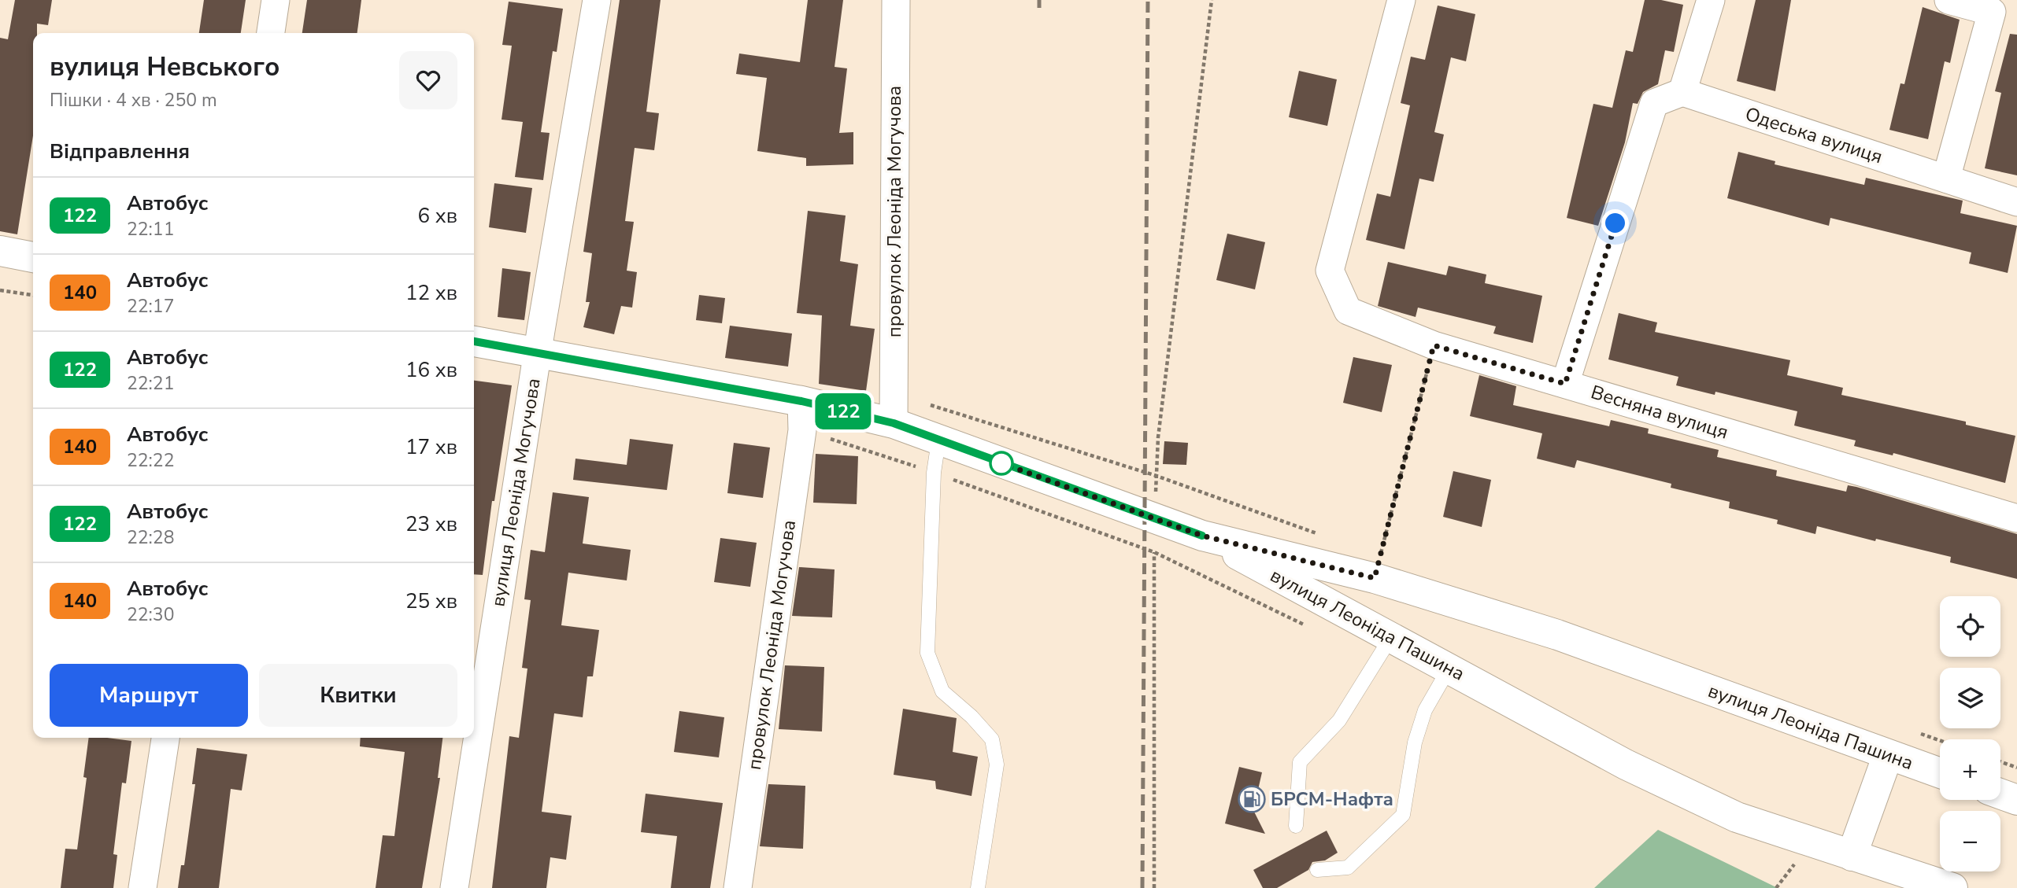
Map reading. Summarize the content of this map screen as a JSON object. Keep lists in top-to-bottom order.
{
  "streets": {
    "main road": ["вулиця Леоніда Пашина"],
    "street": [
      "Одеська вулиця",
      "провулок Леоніда Могучова",
      "Весняна вулиця",
      "вулиця Леоніда Могучова"
    ]
  },
  "places": {
    "fuel station": ["БРСМ-Нафта"]
  },
  "lines": ["bus line 122"],
  "page": {
    "on_map": "122",
    "heading": [
      ["вулиця Невського", "Пішки · 4 хв · 250 m"],
      "Відправлення"
    ],
    "list": [
      {
        "mark": "122",
        "name": "Автобус",
        "note": "22:11",
        "value": "6 хв"
      },
      {
        "mark": "140",
        "name": "Автобус",
        "note": "22:17",
        "value": "12 хв"
      },
      {
        "mark": "122",
        "name": "Автобус",
        "note": "22:21",
        "value": "16 хв"
      },
      {
        "mark": "140",
        "name": "Автобус",
        "note": "22:22",
        "value": "17 хв"
      },
      {
        "mark": "122",
        "name": "Автобус",
        "note": "22:28",
        "value": "23 хв"
      },
      {
        "mark": "140",
        "name": "Автобус",
        "note": "22:30",
        "value": "25 хв"
      }
    ],
    "map_buttons": ["+", "−"],
    "buttons": ["Маршрут", "Квитки"]
  }
}
